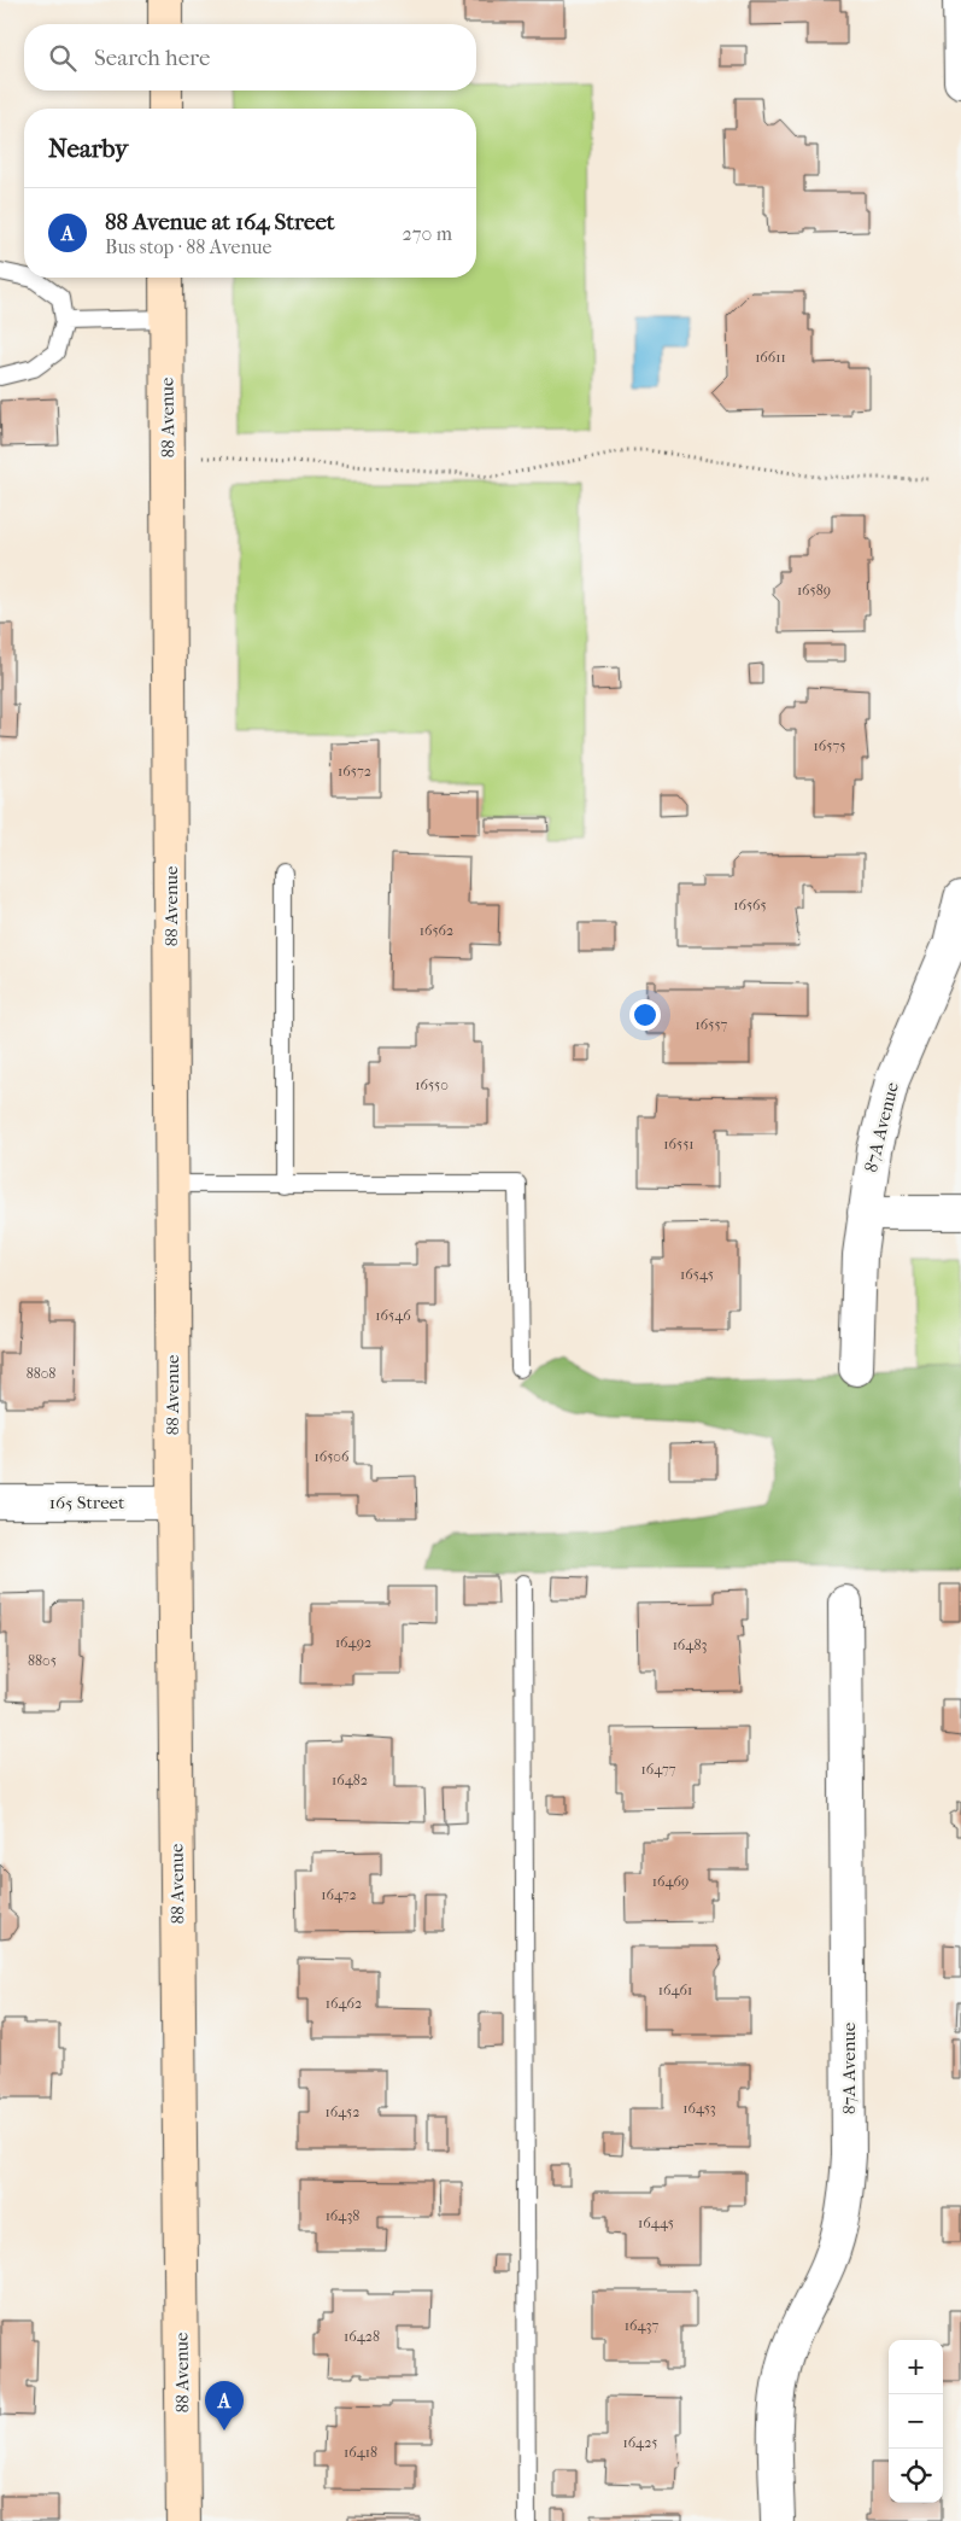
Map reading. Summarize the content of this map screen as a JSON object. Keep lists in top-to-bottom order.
{
  "streets": {
    "main road": ["88 Avenue"],
    "street": ["87A Avenue", "165 Street"]
  },
  "crossings": [
    ["88 Avenue", "165 Street"]
  ],
  "house_numbers": [
    "16611",
    "16589",
    "16575",
    "16572",
    "16565",
    "16562",
    "16557",
    "16550",
    "16551",
    "16545",
    "16546",
    "8808",
    "16506",
    "16492",
    "16483",
    "8805",
    "16477",
    "16482",
    "16469",
    "16472",
    "16461",
    "16462",
    "16453",
    "16452",
    "16438",
    "16445",
    "16437",
    "16428",
    "16425",
    "16418"
  ],
  "page": {
    "search": "Search here",
    "heading": "Nearby",
    "list": [
      {
        "mark": "A",
        "name": "88 Avenue at 164 Street",
        "note": "Bus stop · 88 Avenue",
        "value": "270 m"
      }
    ],
    "map_buttons": ["+", "−"],
    "pins": "A"
  }
}
